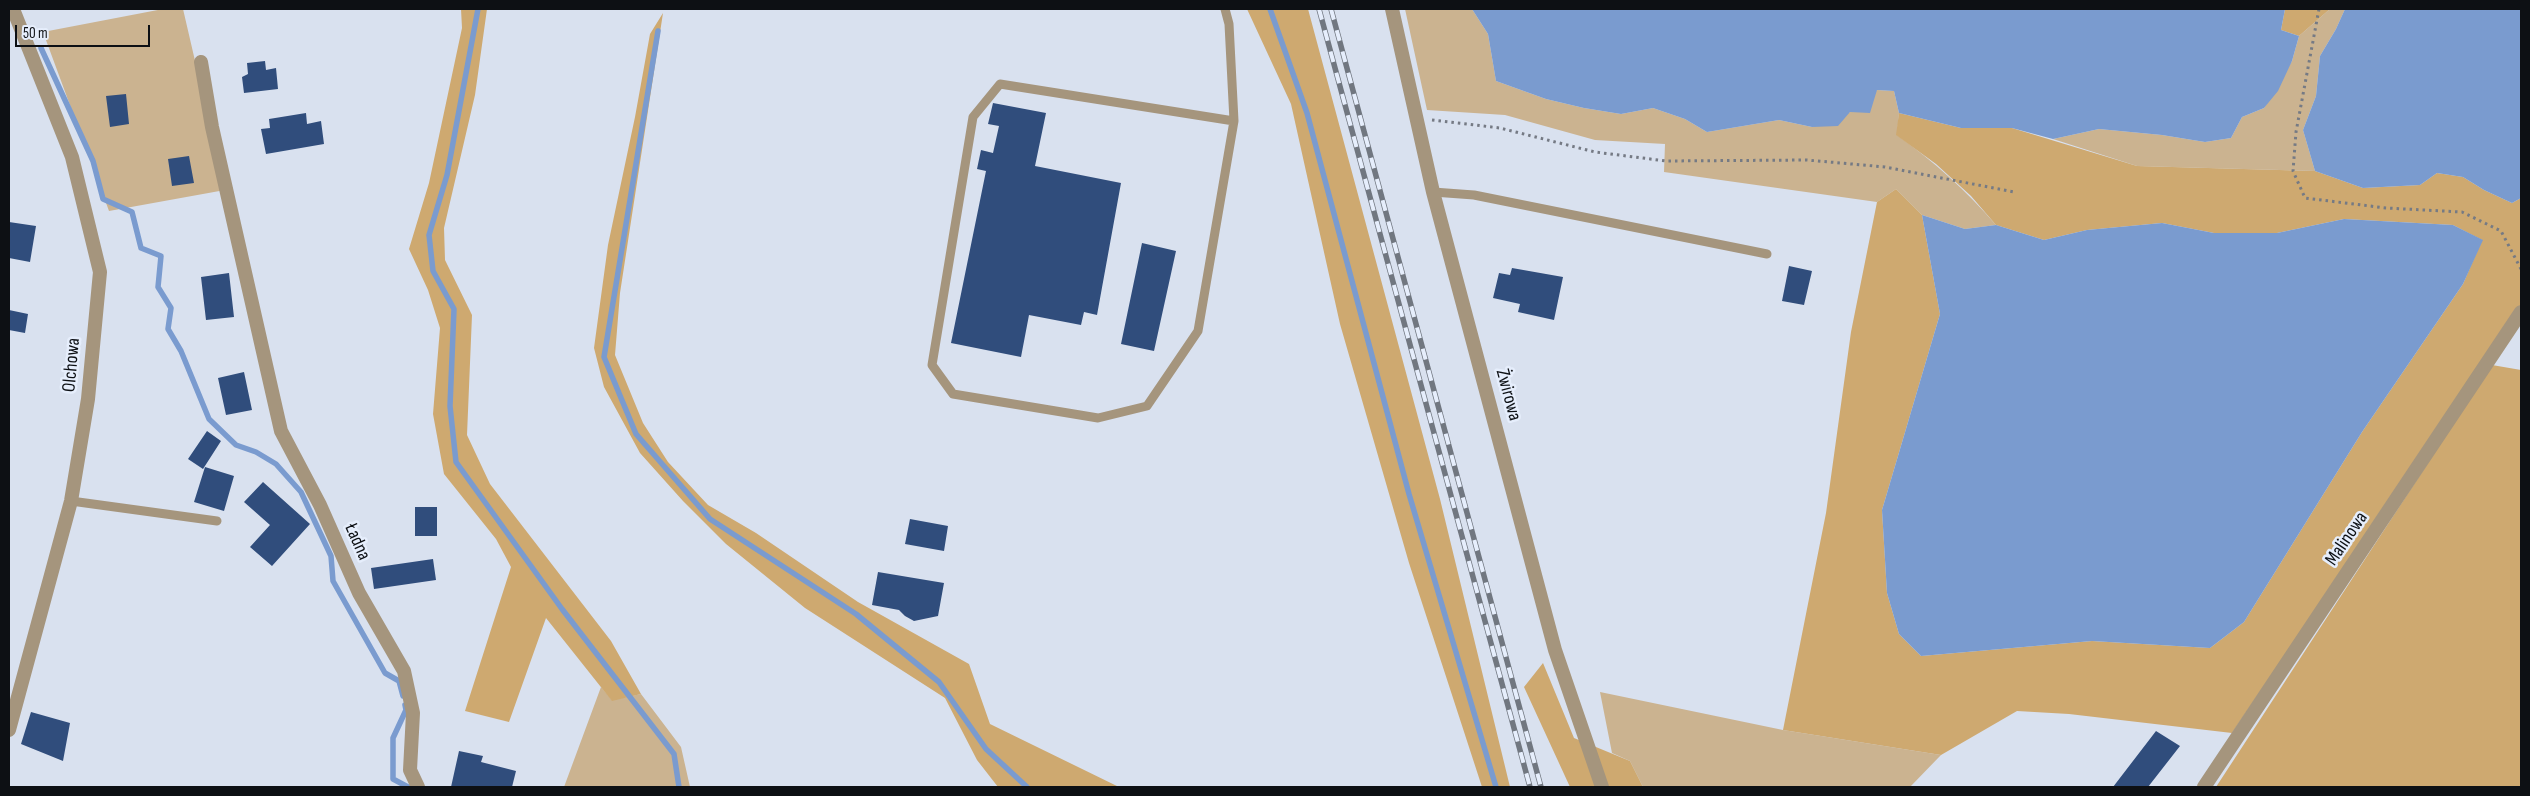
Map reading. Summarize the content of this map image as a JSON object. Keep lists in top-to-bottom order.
{
  "streets": {
    "street": [
      "Olchowa",
      "Żwirowa",
      "Malinowa",
      "Ładna"
    ]
  },
  "scale_bar": "50 m"
}
